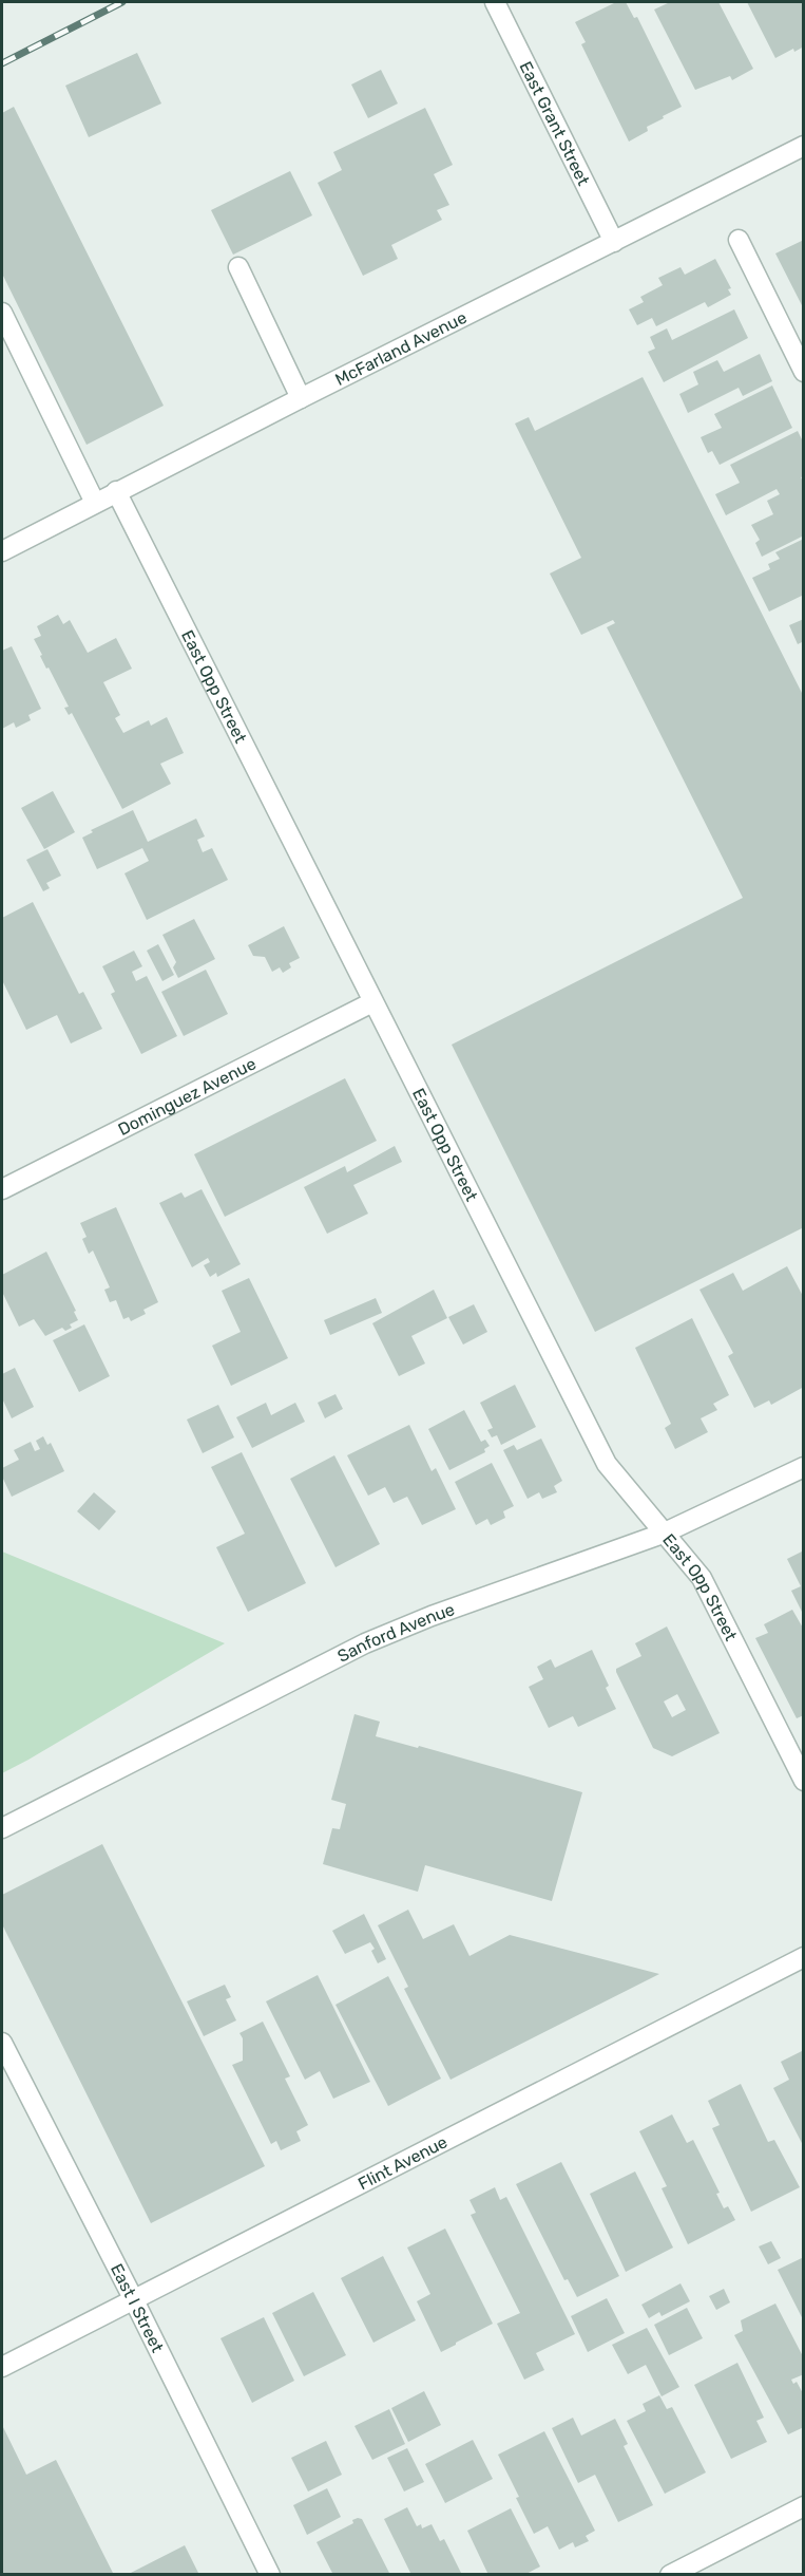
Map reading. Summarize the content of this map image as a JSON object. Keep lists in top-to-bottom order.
{
  "streets": {
    "street": [
      "East Grant Street",
      "McFarland Avenue",
      "East Opp Street",
      "Dominguez Avenue",
      "Sanford Avenue",
      "Flint Avenue",
      "East I Street"
    ]
  },
  "crossings": [
    ["East Grant Street", "McFarland Avenue"],
    ["McFarland Avenue", "East Opp Street"],
    ["East Opp Street", "Dominguez Avenue"],
    ["East Opp Street", "Sanford Avenue"],
    ["Flint Avenue", "East I Street"]
  ]
}
